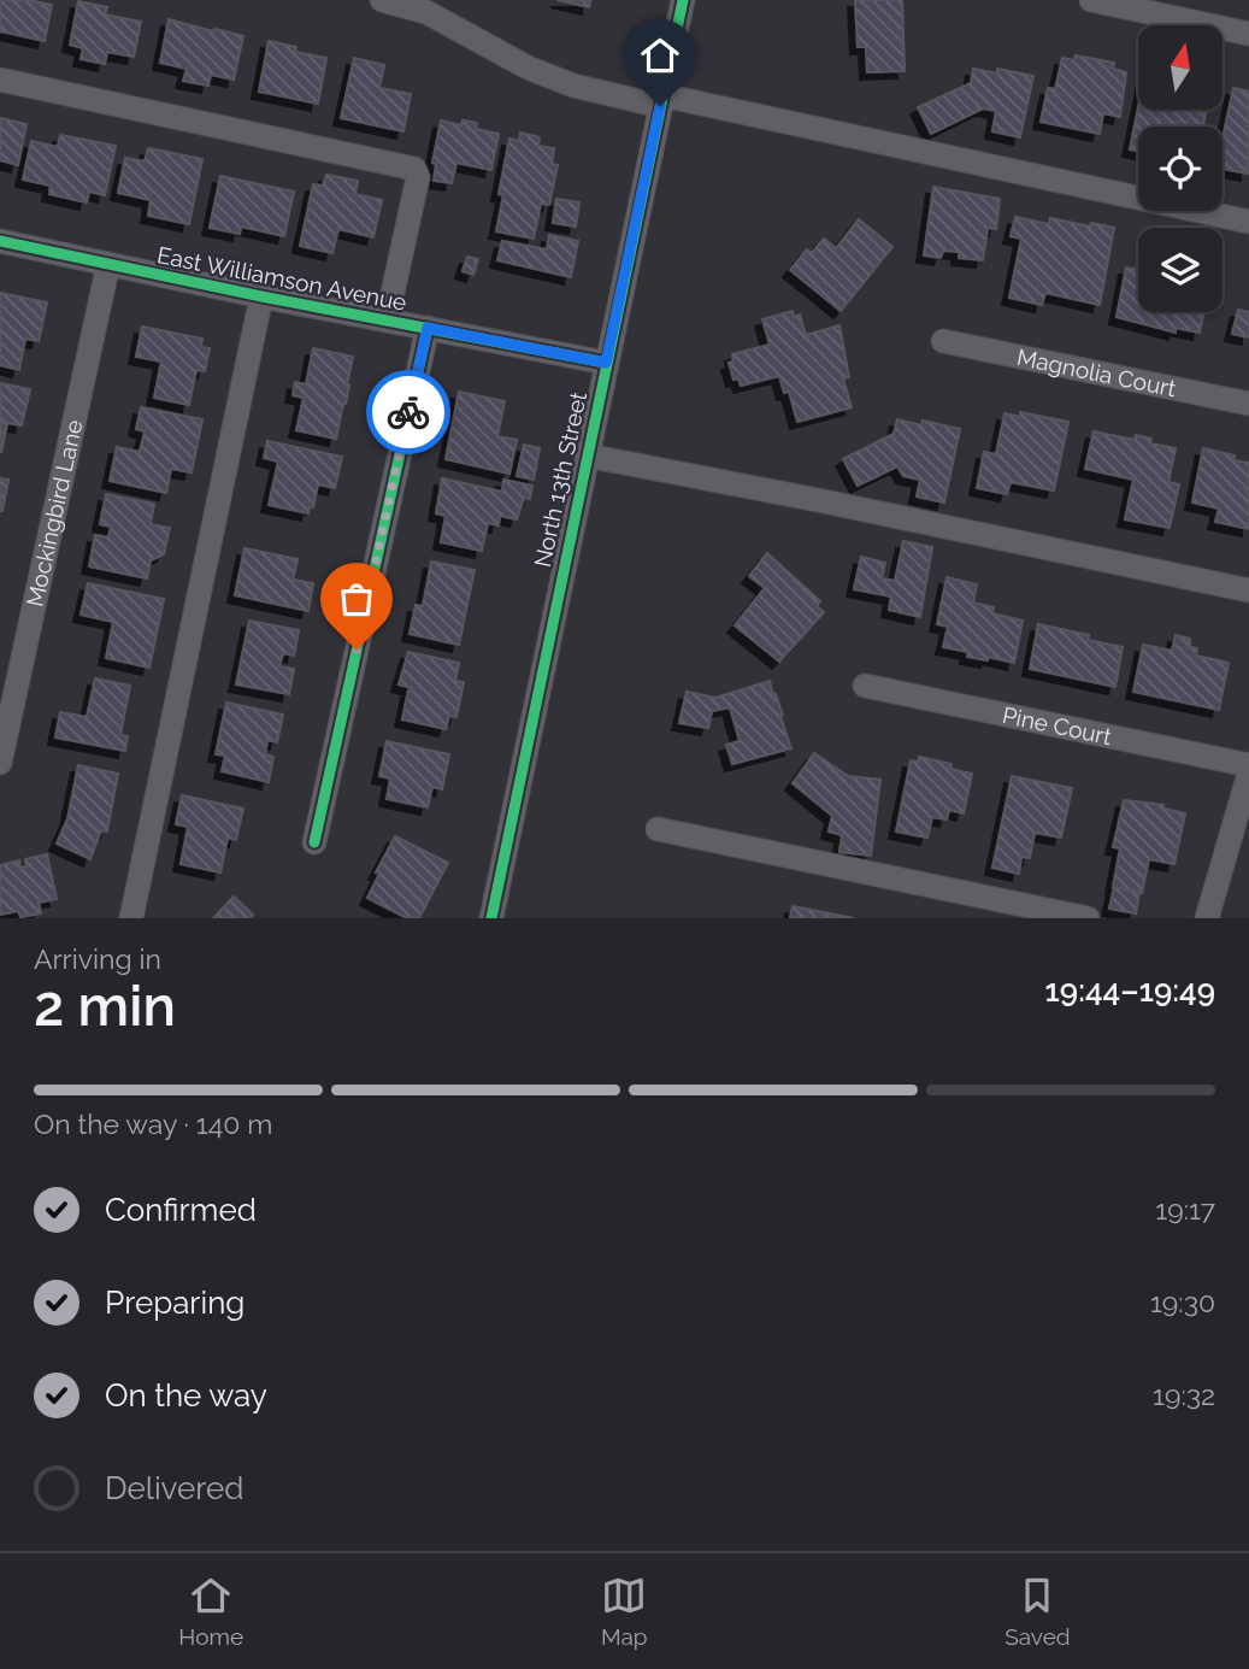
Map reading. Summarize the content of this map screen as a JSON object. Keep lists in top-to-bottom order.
{
  "streets": {
    "street": [
      "East Williamson Avenue",
      "Magnolia Court",
      "North 13th Street",
      "Mockingbird Lane",
      "Pine Court"
    ]
  },
  "crossings": [
    ["East Williamson Avenue", "North 13th Street"],
    ["East Williamson Avenue", "Mockingbird Lane"]
  ],
  "north": "top",
  "page": {
    "heading": ["2 min", "Arriving in", "19:44–19:49"],
    "bar": "On the way · 140 m",
    "list": [
      ["Confirmed", "19:17"],
      ["Preparing", "19:30"],
      ["On the way", "19:32"],
      "Delivered"
    ],
    "tabs": ["Home", "Map", "Saved"]
  }
}
